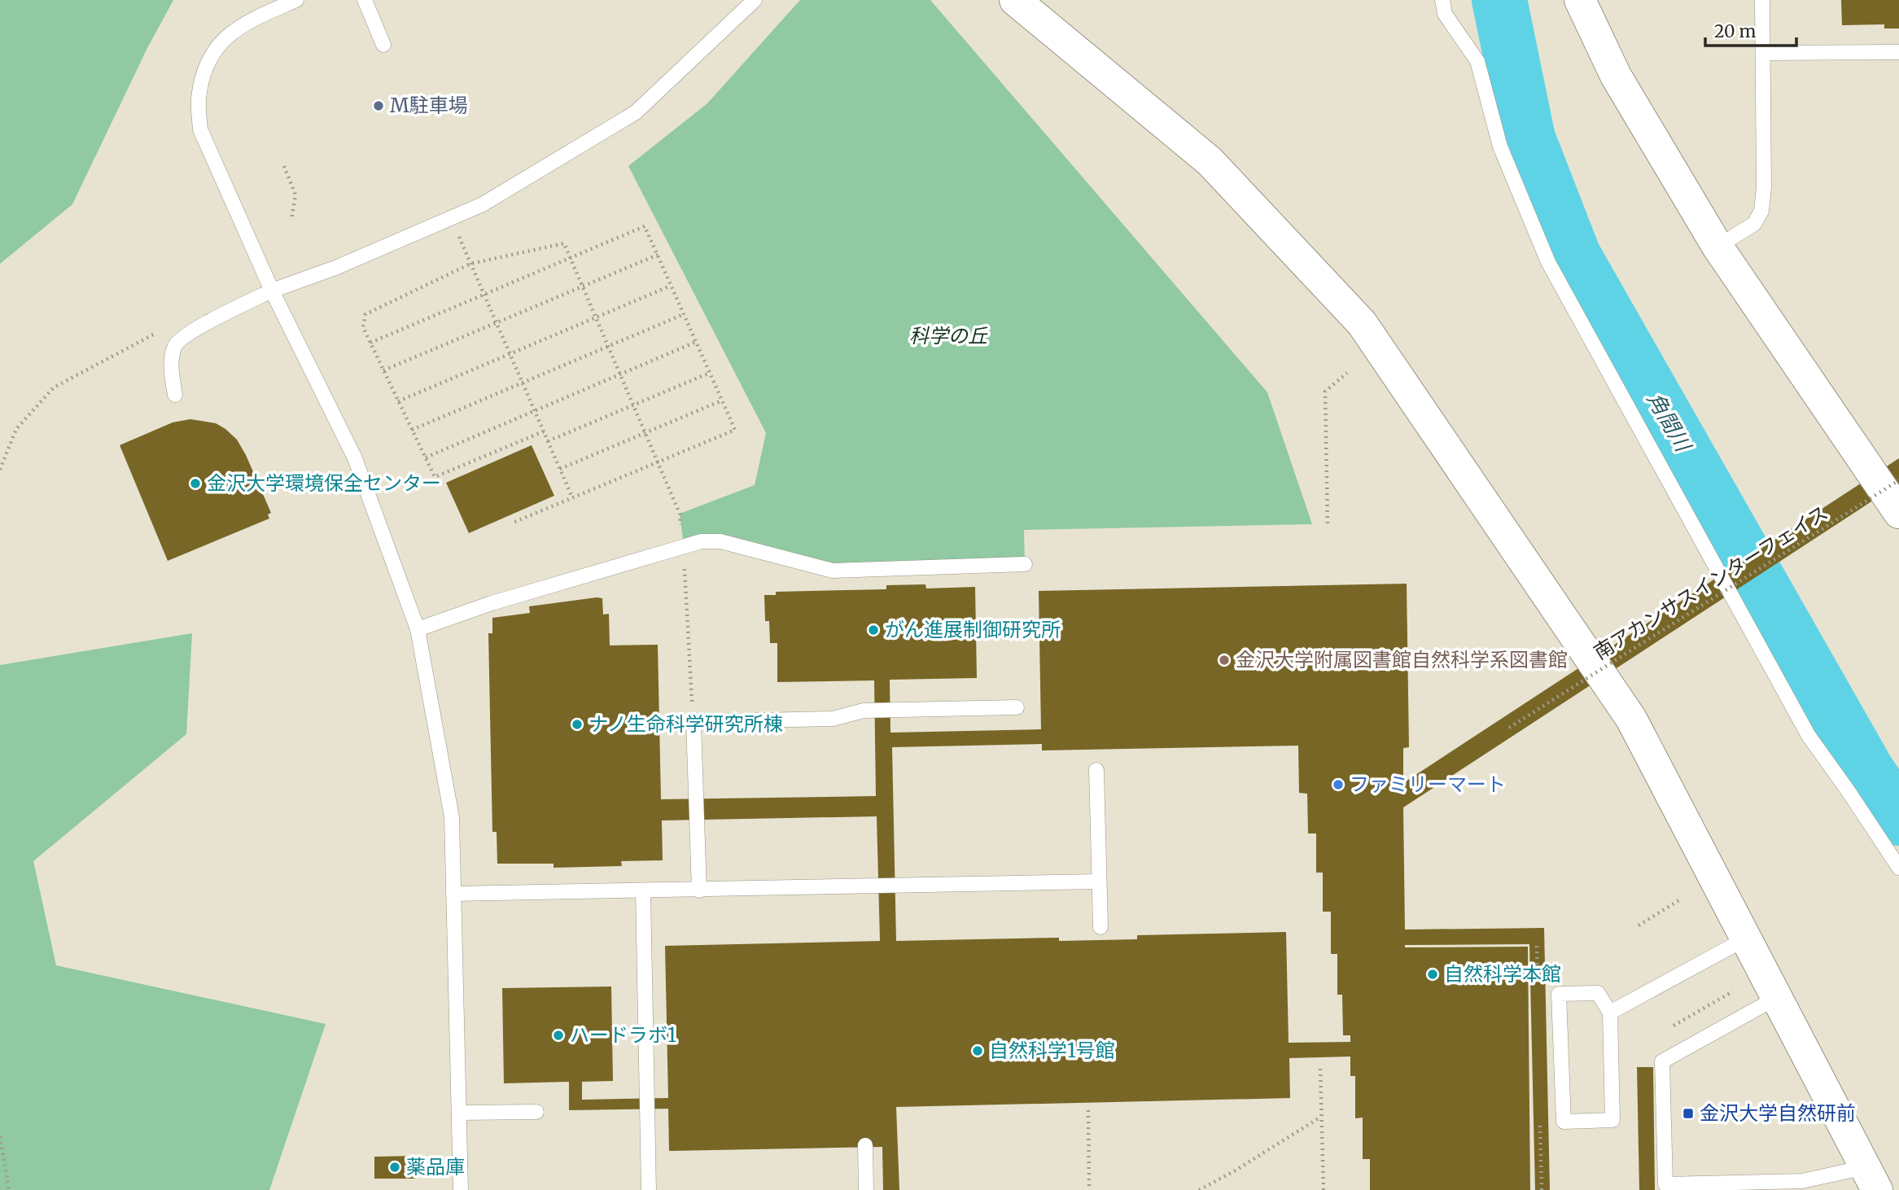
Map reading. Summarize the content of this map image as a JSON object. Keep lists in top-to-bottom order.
{
  "streets": {
    "path": ["南アカンサスインターフェイス"]
  },
  "water": ["角間川"],
  "parks": ["科学の丘"],
  "places": {
    "other": [
      "M駐車場",
      "金沢大学環境保全センター",
      "がん進展制御研究所",
      "金沢大学附属図書館自然科学系図書館",
      "ナノ生命科学研究所棟",
      "ファミリーマート",
      "自然科学本館",
      "ハードラボ1",
      "自然科学1号館",
      "薬品庫"
    ],
    "transit": ["金沢大学自然研前"]
  },
  "scale_bar": "20 m"
}
